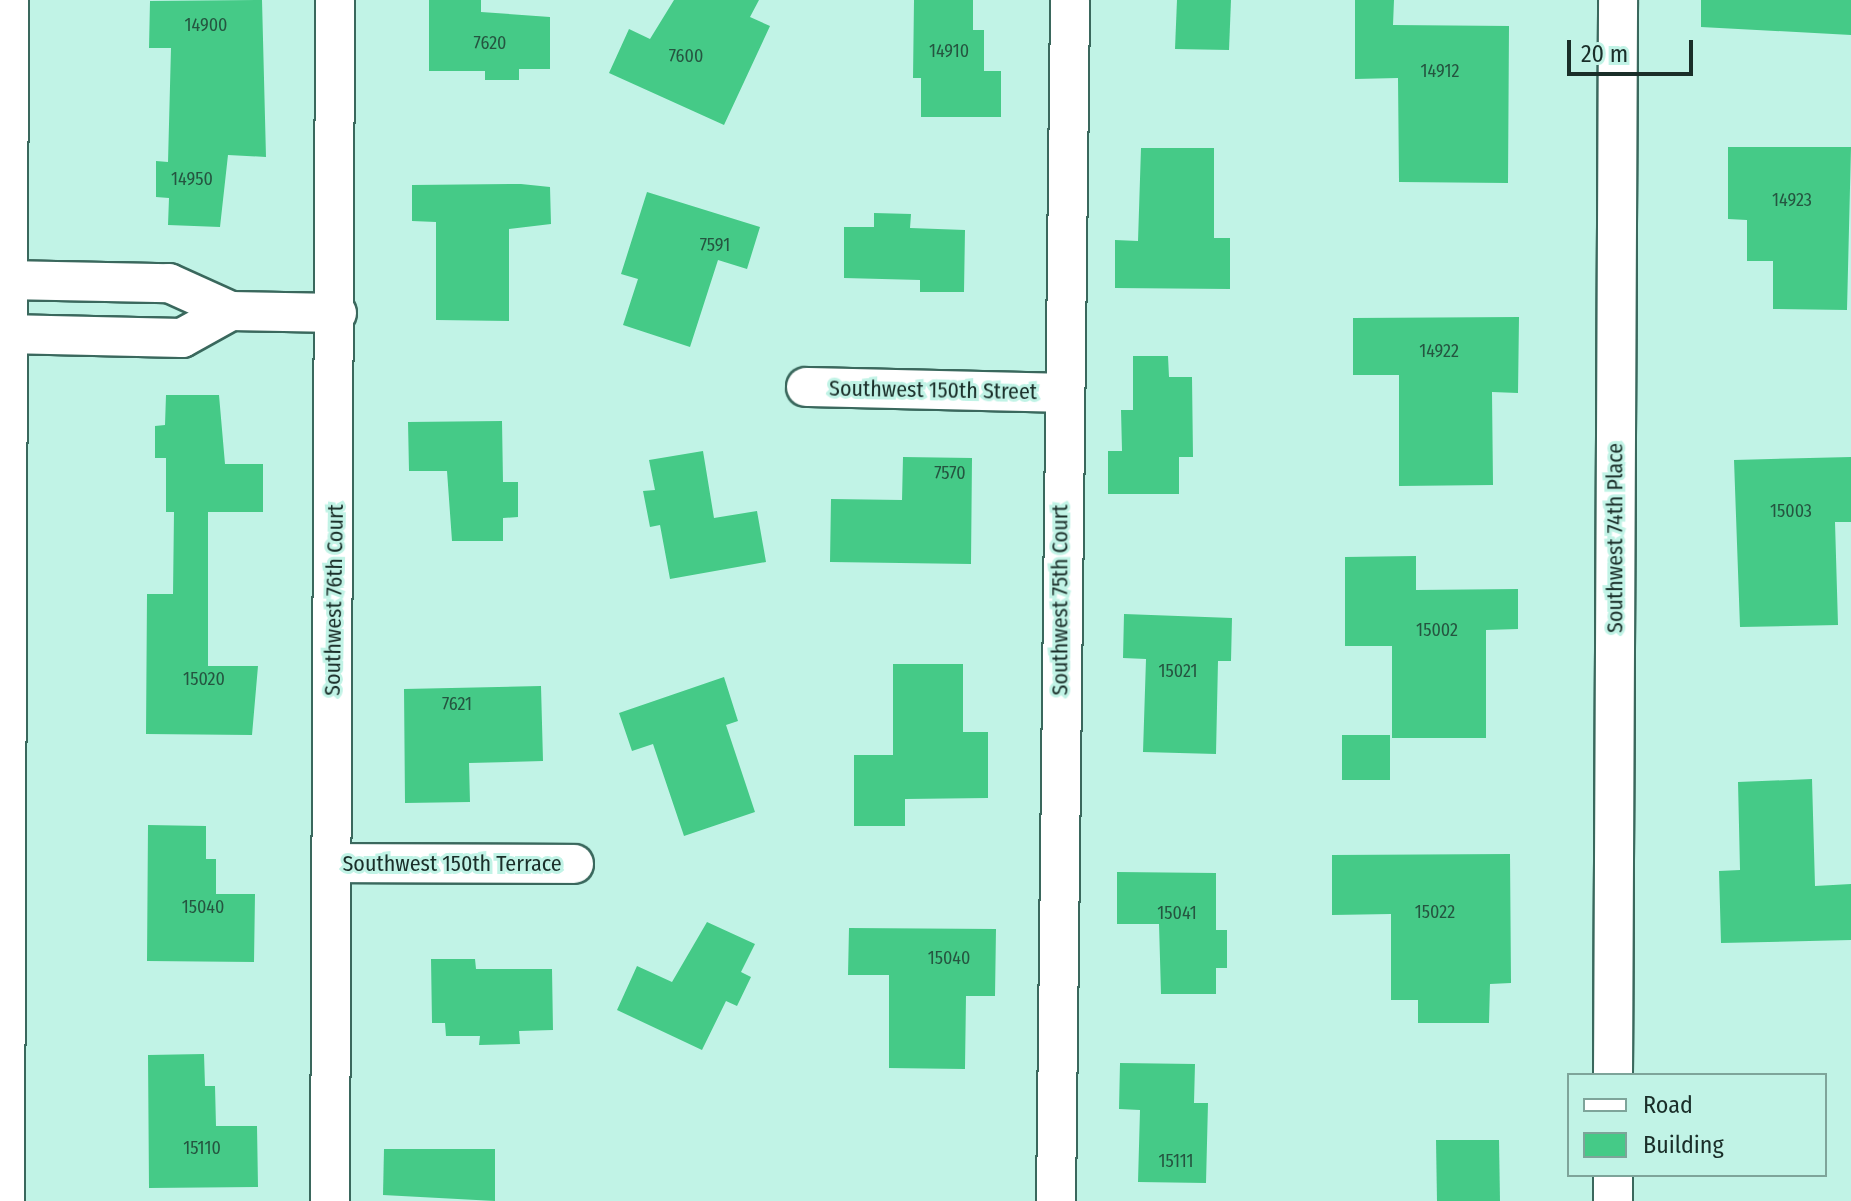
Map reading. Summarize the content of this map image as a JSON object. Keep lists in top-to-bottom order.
{
  "streets": {
    "street": [
      "Southwest 150th Street",
      "Southwest 74th Place",
      "Southwest 76th Court",
      "Southwest 75th Court",
      "Southwest 150th Terrace"
    ]
  },
  "crossings": [
    ["Southwest 150th Street", "Southwest 75th Court"],
    ["Southwest 76th Court", "Southwest 150th Terrace"]
  ],
  "house_numbers": [
    "14900",
    "7620",
    "14910",
    "7600",
    "14912",
    "14950",
    "14923",
    "7591",
    "14922",
    "7570",
    "15003",
    "15002",
    "15021",
    "15020",
    "7621",
    "15040",
    "15022",
    "15041",
    "15040",
    "15110",
    "15111"
  ],
  "legend": ["Road", "Building"],
  "scale_bar": "20 m"
}
